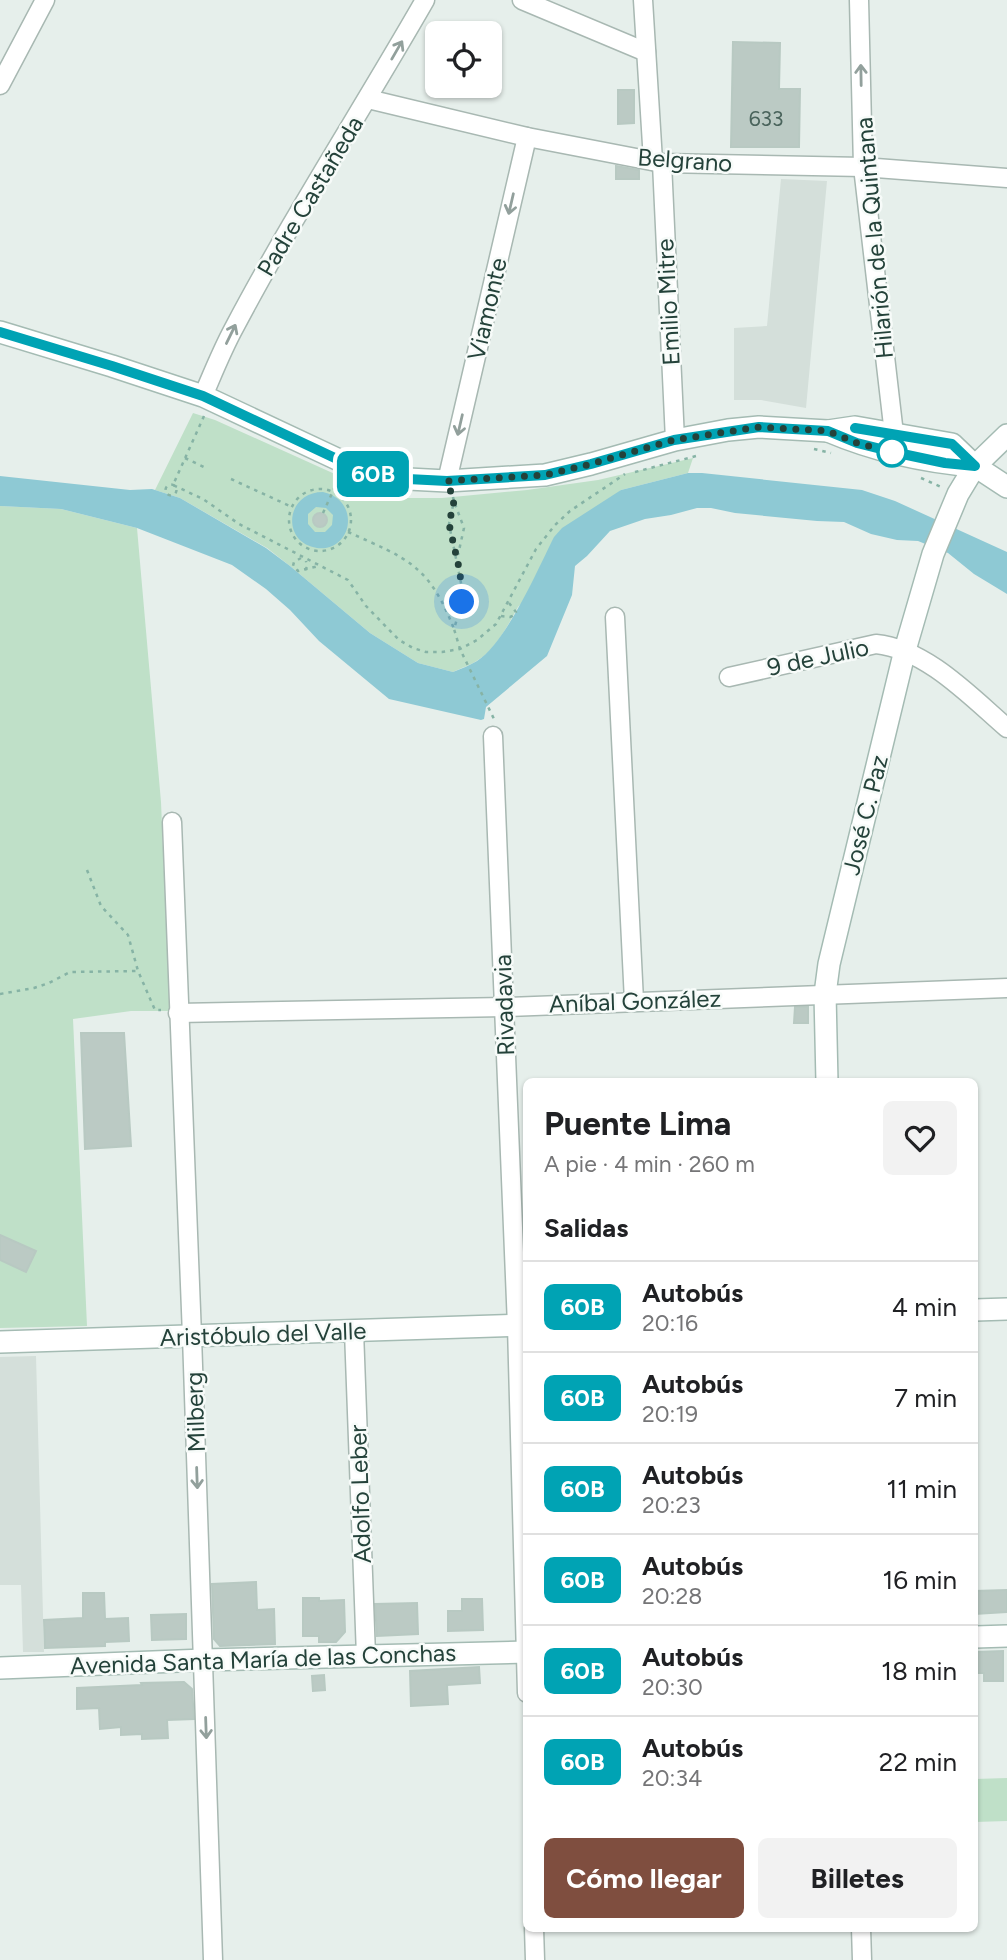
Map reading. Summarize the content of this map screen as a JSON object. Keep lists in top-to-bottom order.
{
  "streets": {
    "main road": ["José C. Paz", "Aristóbulo del Valle", "Avenida Santa María de las Conchas"],
    "street": [
      "Belgrano",
      "Padre Castañeda",
      "Hilarión de la Quintana",
      "Emilio Mitre",
      "Viamonte",
      "9 de Julio",
      "Aníbal González",
      "Rivadavia",
      "Milberg",
      "Adolfo Leber"
    ]
  },
  "crossings": [
    ["Belgrano", "Padre Castañeda"],
    ["Belgrano", "Hilarión de la Quintana"],
    ["Belgrano", "Emilio Mitre"],
    ["Belgrano", "Viamonte"],
    ["9 de Julio", "José C. Paz"],
    ["José C. Paz", "Aníbal González"],
    ["Aníbal González", "Rivadavia"],
    ["Aníbal González", "Milberg"],
    ["Rivadavia", "Aristóbulo del Valle"],
    ["Aristóbulo del Valle", "Milberg"],
    ["Aristóbulo del Valle", "Adolfo Leber"],
    ["Milberg", "Avenida Santa María de las Conchas"],
    ["Adolfo Leber", "Avenida Santa María de las Conchas"]
  ],
  "one_way": [
    "Padre Castañeda",
    "Hilarión de la Quintana",
    "Viamonte",
    "Milberg"
  ],
  "lines": ["bus line 60B"],
  "house_numbers": ["633"],
  "page": {
    "on_map": "60B",
    "heading": [
      ["Puente Lima", "A pie · 4 min · 260 m"],
      "Salidas"
    ],
    "list": [
      {
        "mark": "60B",
        "name": "Autobús",
        "note": "20:16",
        "value": "4 min"
      },
      {
        "mark": "60B",
        "name": "Autobús",
        "note": "20:19",
        "value": "7 min"
      },
      {
        "mark": "60B",
        "name": "Autobús",
        "note": "20:23",
        "value": "11 min"
      },
      {
        "mark": "60B",
        "name": "Autobús",
        "note": "20:28",
        "value": "16 min"
      },
      {
        "mark": "60B",
        "name": "Autobús",
        "note": "20:30",
        "value": "18 min"
      },
      {
        "mark": "60B",
        "name": "Autobús",
        "note": "20:34",
        "value": "22 min"
      }
    ],
    "buttons": ["Cómo llegar", "Billetes"]
  }
}
